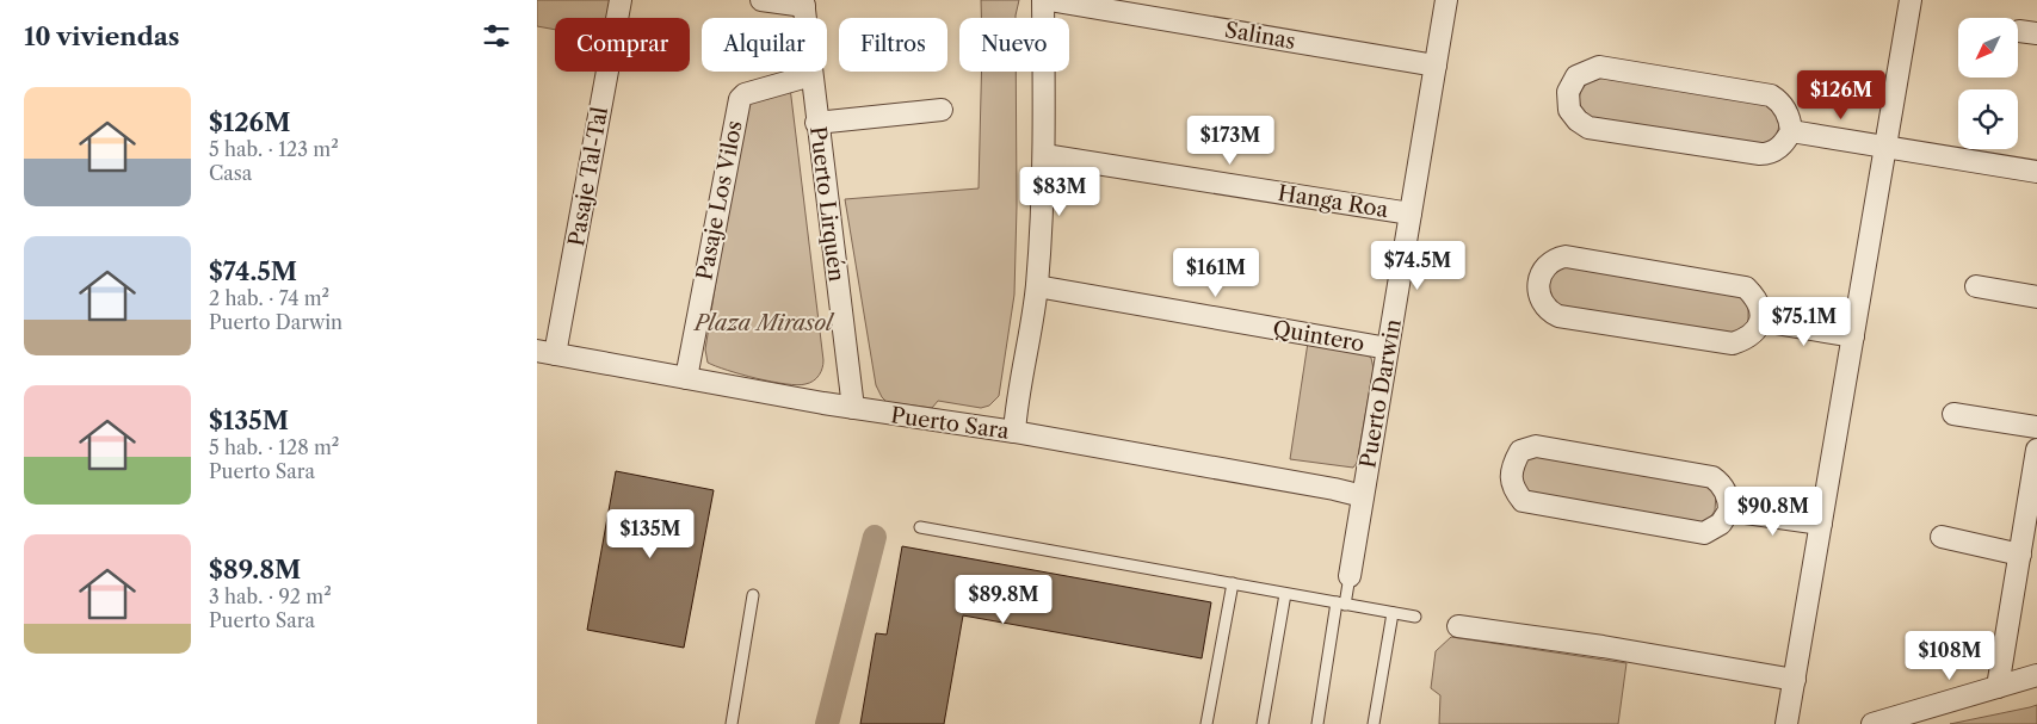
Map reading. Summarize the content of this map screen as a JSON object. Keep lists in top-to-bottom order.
{
  "streets": {
    "street": [
      "Salinas",
      "Pasaje Tal-Tal",
      "Pasaje Los Vilos",
      "Hanga Roa",
      "Puerto Lirquén",
      "Quintero",
      "Puerto Darwin",
      "Puerto Sara"
    ]
  },
  "crossings": [
    ["Salinas", "Puerto Darwin"],
    ["Pasaje Tal-Tal", "Puerto Sara"],
    ["Pasaje Los Vilos", "Puerto Lirquén"],
    ["Pasaje Los Vilos", "Puerto Sara"],
    ["Hanga Roa", "Puerto Darwin"],
    ["Puerto Lirquén", "Puerto Sara"],
    ["Quintero", "Puerto Darwin"],
    ["Puerto Darwin", "Puerto Sara"]
  ],
  "parks": ["Plaza Mirasol"],
  "north": "bottom left",
  "page": {
    "heading": "10 viviendas",
    "chip": [
      "Comprar",
      "Alquilar",
      "Filtros",
      "Nuevo"
    ],
    "price": [
      "$126M",
      "$173M",
      "$83M",
      "$74.5M",
      "$161M",
      "$75.1M",
      "$90.8M",
      "$135M",
      "$89.8M",
      "$108M"
    ],
    "list": [
      {
        "name": "$126M",
        "note": "5 hab. · 123 m² · Casa"
      },
      {
        "name": "$74.5M",
        "note": "2 hab. · 74 m² · Puerto Darwin"
      },
      {
        "name": "$135M",
        "note": "5 hab. · 128 m² · Puerto Sara"
      },
      {
        "name": "$89.8M",
        "note": "3 hab. · 92 m² · Puerto Sara"
      }
    ]
  }
}
